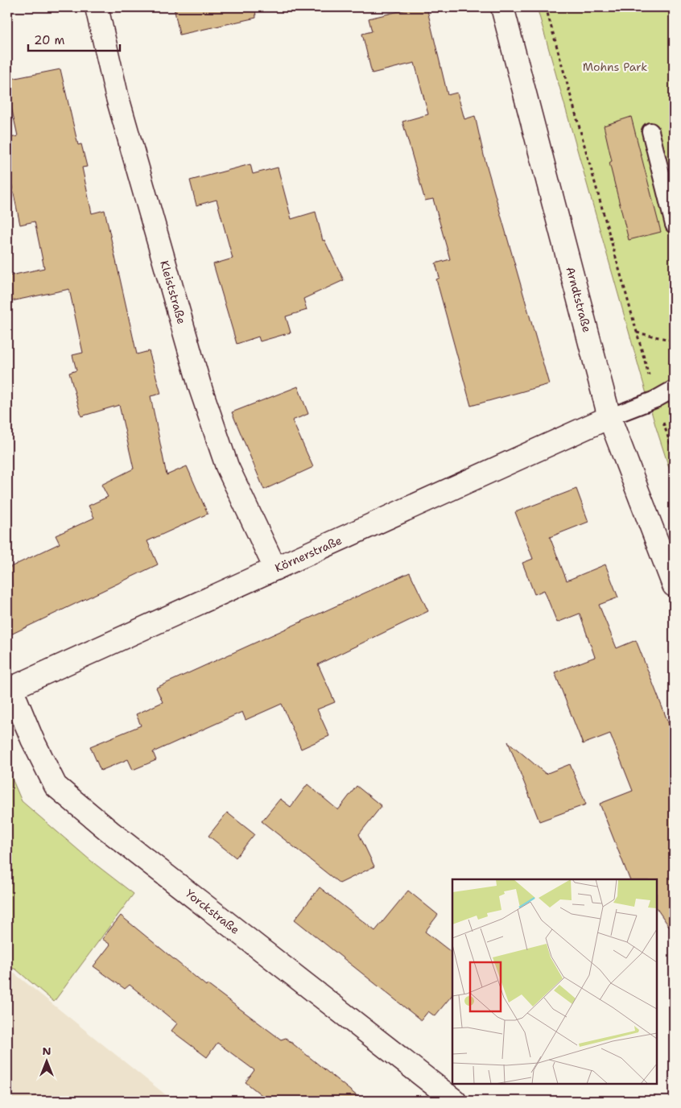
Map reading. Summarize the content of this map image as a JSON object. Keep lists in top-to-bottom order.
{
  "streets": {
    "street": [
      "Kleiststraße",
      "Arndtstraße",
      "Körnerstraße",
      "Yorckstraße"
    ]
  },
  "crossings": [
    ["Kleiststraße", "Körnerstraße"],
    ["Arndtstraße", "Körnerstraße"],
    ["Körnerstraße", "Yorckstraße"]
  ],
  "parks": ["Mohns Park"],
  "scale_bar": "20 m",
  "north": "top"
}
